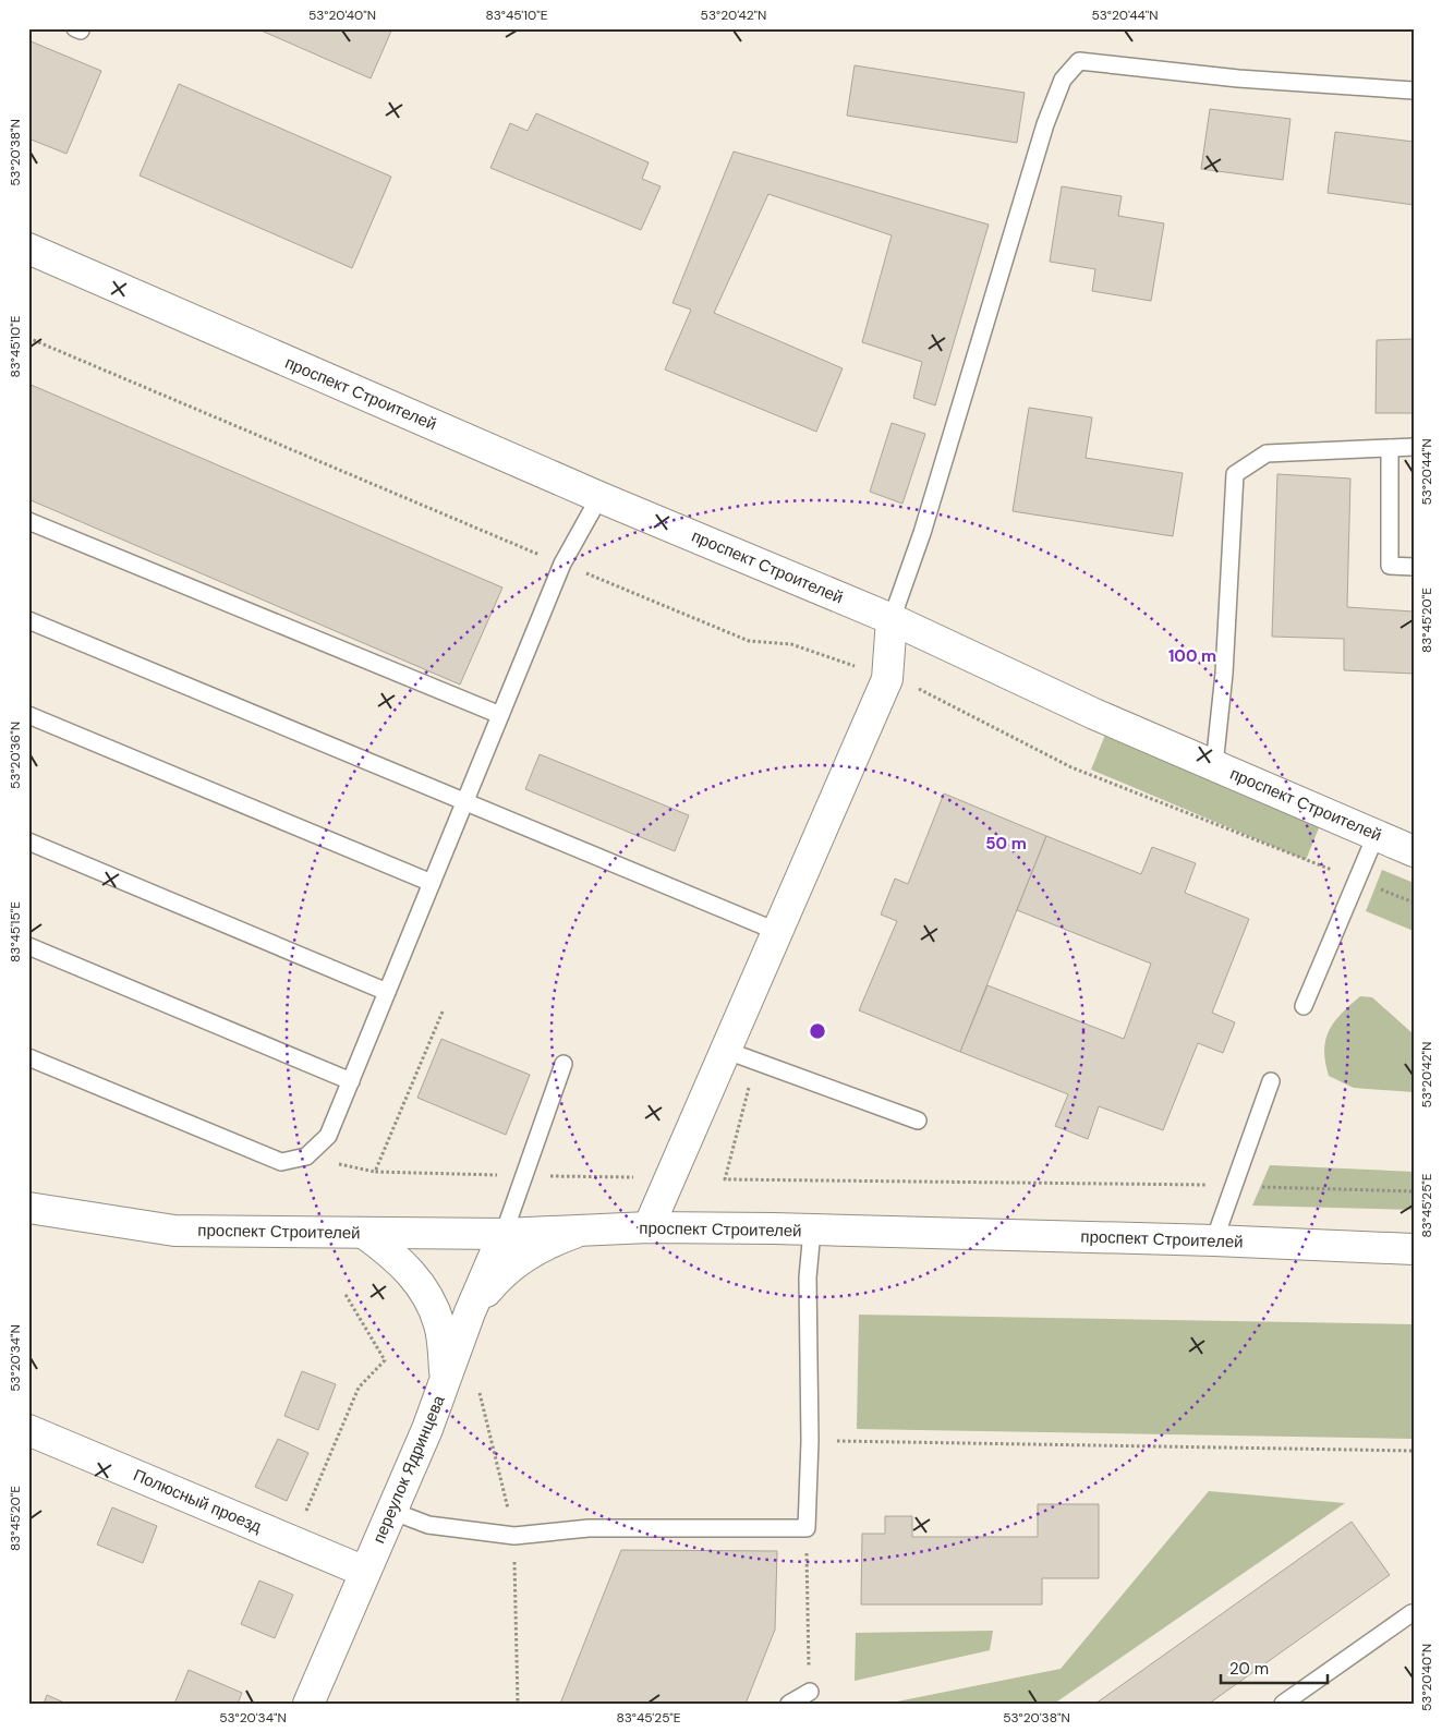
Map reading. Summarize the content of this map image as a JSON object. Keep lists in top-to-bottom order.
{
  "streets": {
    "main road": ["проспект Строителей", "переулок Ядринцева", "Полюсный проезд"]
  },
  "crossings": [
    ["проспект Строителей", "переулок Ядринцева"],
    ["переулок Ядринцева", "Полюсный проезд"]
  ],
  "scale_bar": "20 m",
  "coordinates": [
    "53°20'40\"N",
    "83°45'10\"E",
    "53°20'42\"N",
    "53°20'44\"N",
    "53°20'38\"N",
    "83°45'20\"E",
    "53°20'36\"N",
    "83°45'15\"E",
    "83°45'25\"E",
    "53°20'34\"N"
  ],
  "rings": ["100 m", "50 m"]
}
